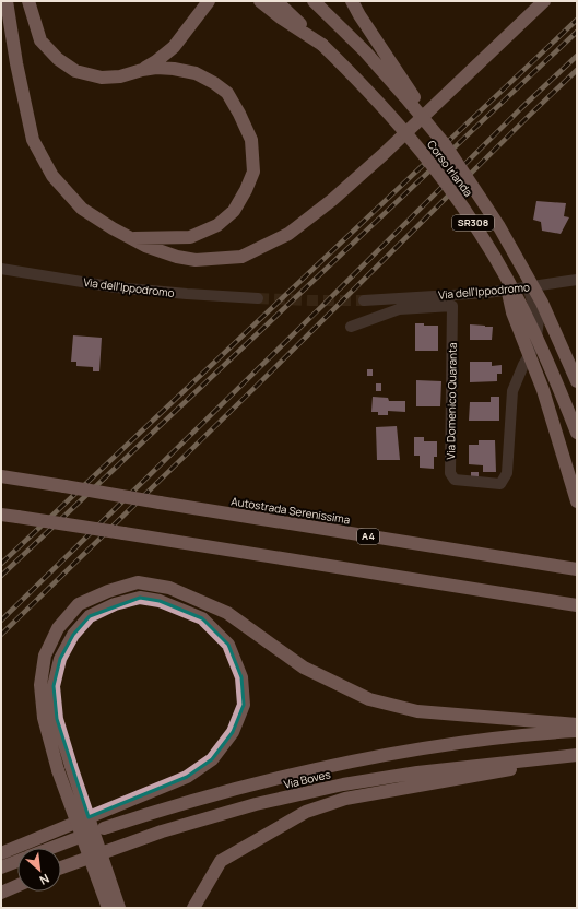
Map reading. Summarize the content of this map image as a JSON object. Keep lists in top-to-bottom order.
{
  "streets": {
    "highway": [
      "Corso Irlanda",
      "SR308",
      "Autostrada Serenissima",
      "A4",
      "Via Boves"
    ],
    "street": ["Via dell'Ippodromo", "Via Domenico Quaranta"]
  },
  "crossings": [
    ["Via dell'Ippodromo", "Via Domenico Quaranta"]
  ],
  "north": "bottom right"
}
